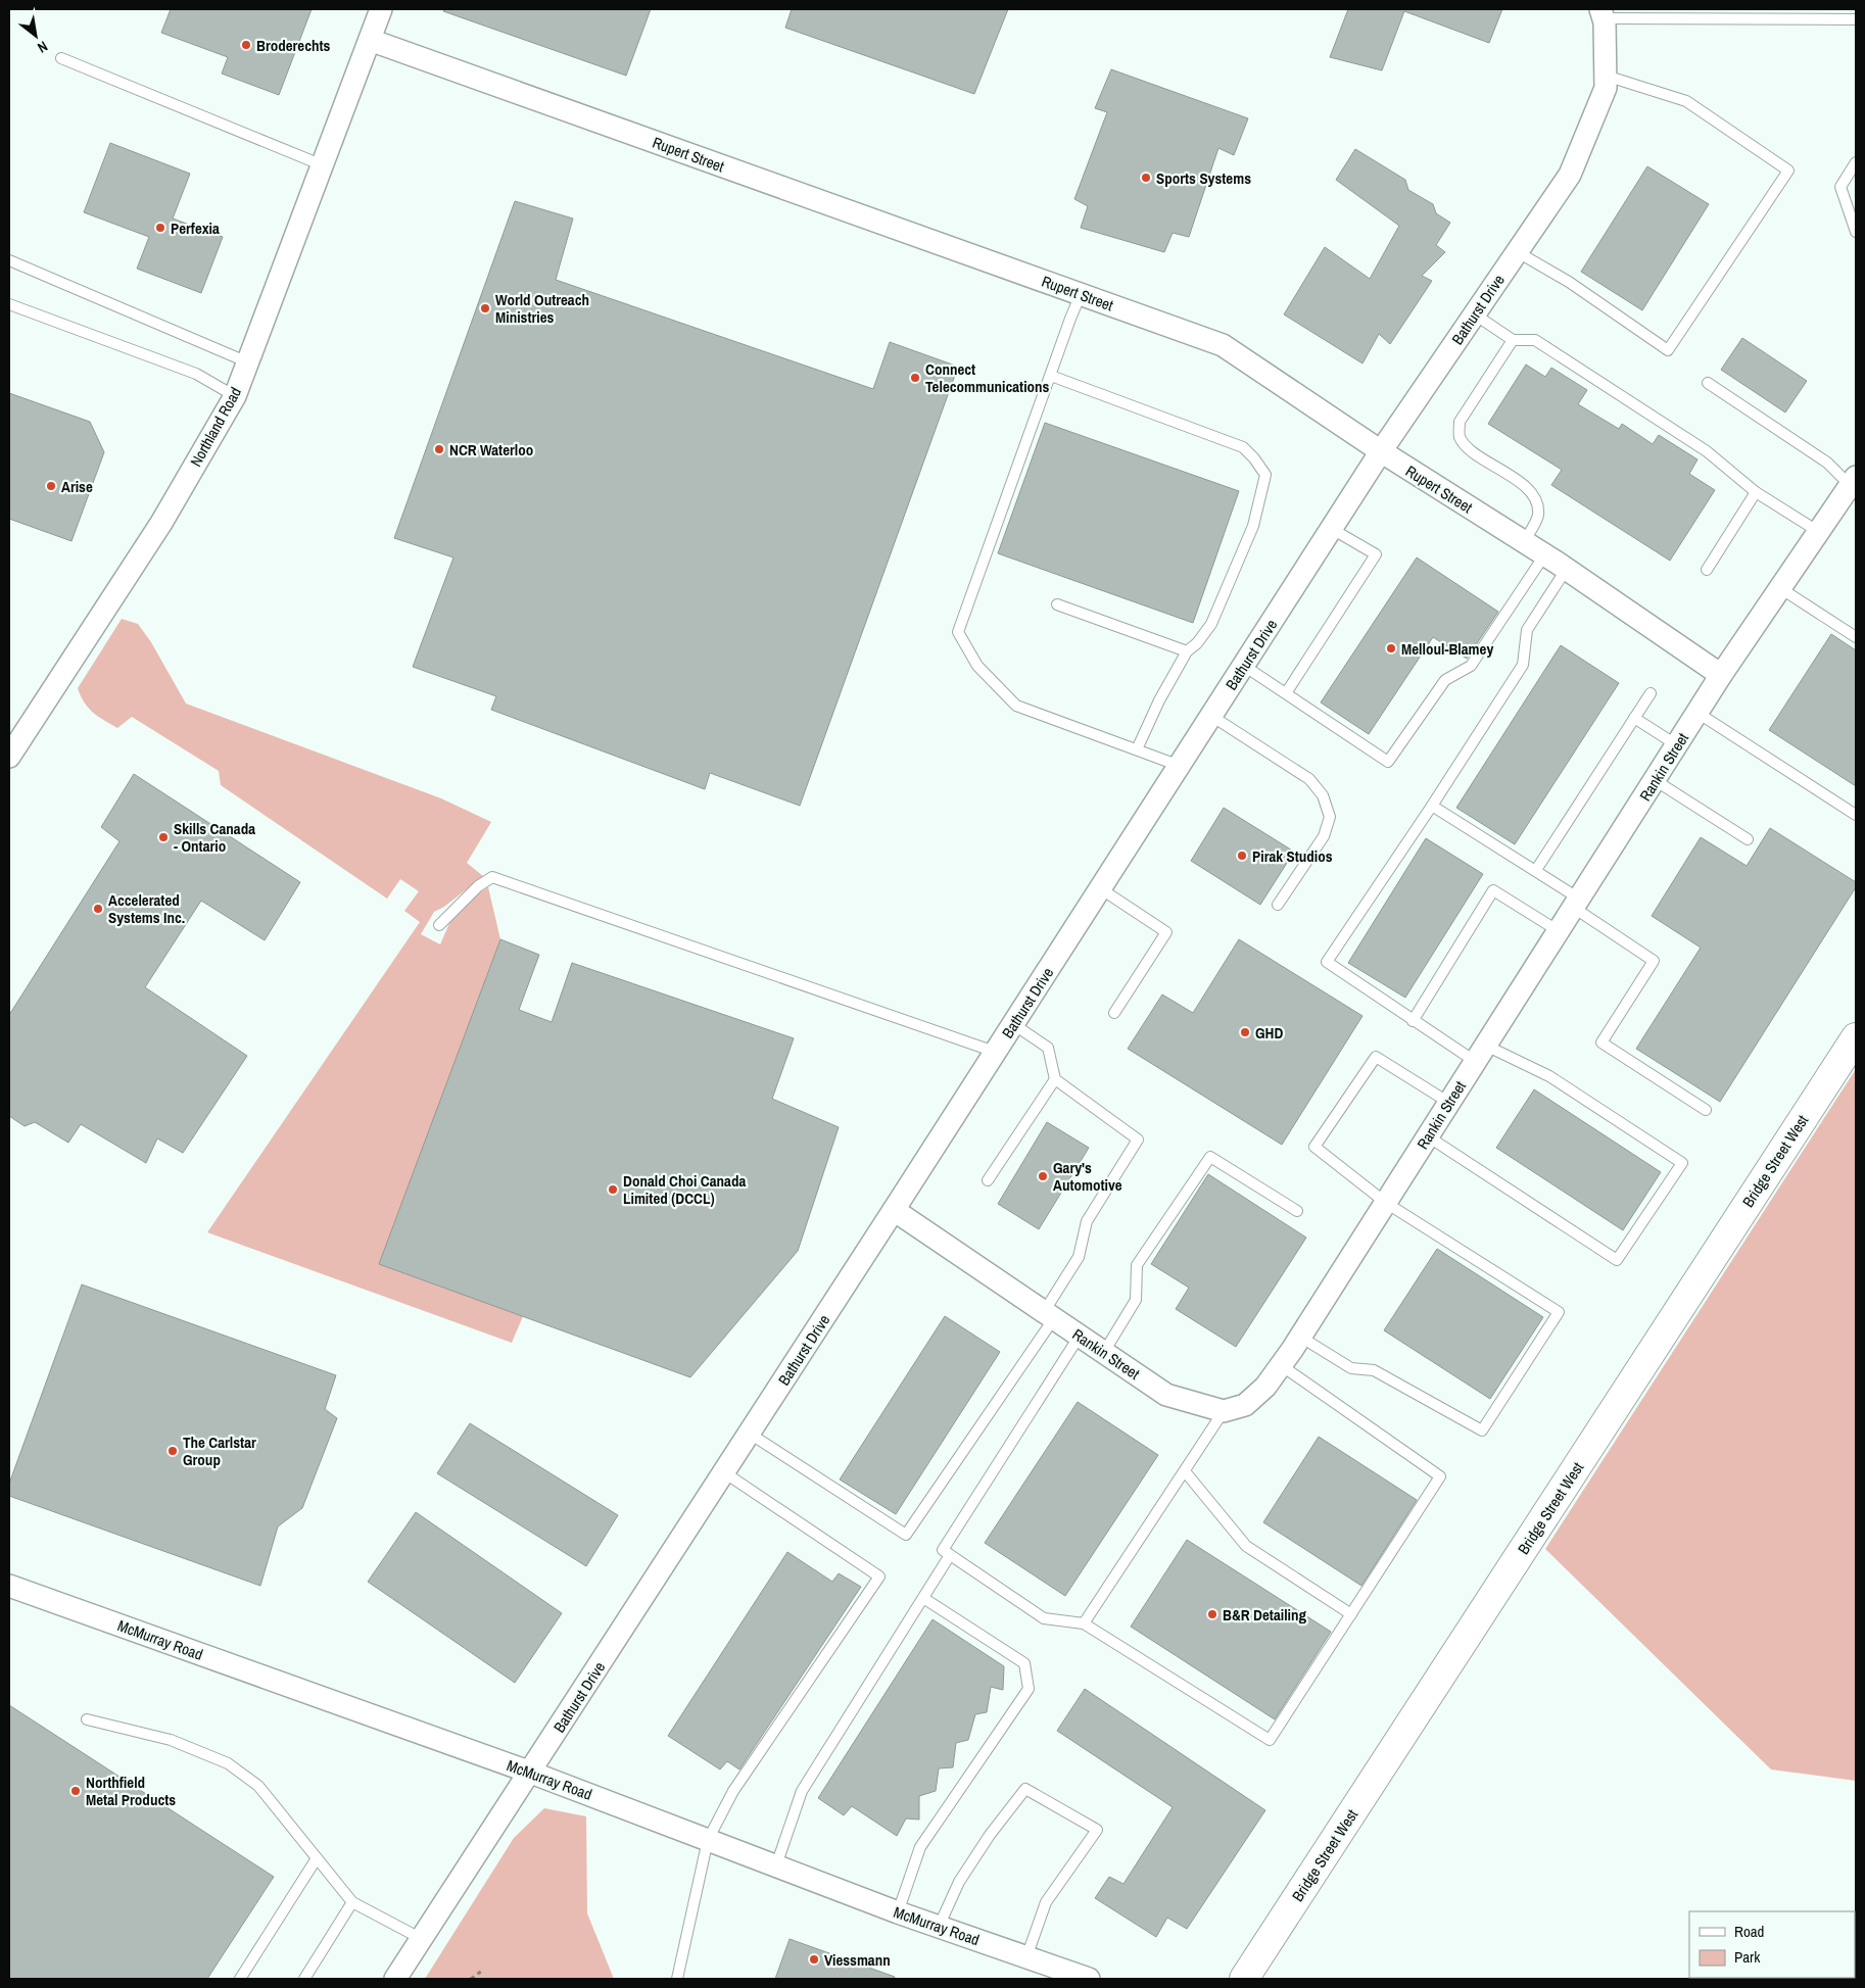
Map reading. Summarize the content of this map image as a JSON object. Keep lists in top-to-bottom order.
{
  "streets": {
    "street": [
      "Rupert Street",
      "Bathurst Drive",
      "Northland Road",
      "Rankin Street",
      "Bridge Street West",
      "McMurray Road"
    ]
  },
  "crossings": [
    ["Rupert Street", "Bathurst Drive"],
    ["Rupert Street", "Northland Road"],
    ["Rupert Street", "Rankin Street"],
    ["Bathurst Drive", "Rankin Street"],
    ["Bathurst Drive", "McMurray Road"]
  ],
  "places": [
    "Broderechts",
    "Sports Systems",
    "Perfexia",
    "World Outreach Ministries",
    "Connect Telecommunications",
    "NCR Waterloo",
    "Arise",
    "Melloul-Blamey",
    "Skills Canada - Ontario",
    "Pirak Studios",
    "Accelerated Systems Inc.",
    "GHD",
    "Gary's Automotive",
    "Donald Choi Canada Limited (DCCL)",
    "The Carlstar Group",
    "B&R Detailing",
    "Northfield Metal Products",
    "Viessmann"
  ],
  "legend": ["Road", "Park"],
  "north": "bottom right"
}
